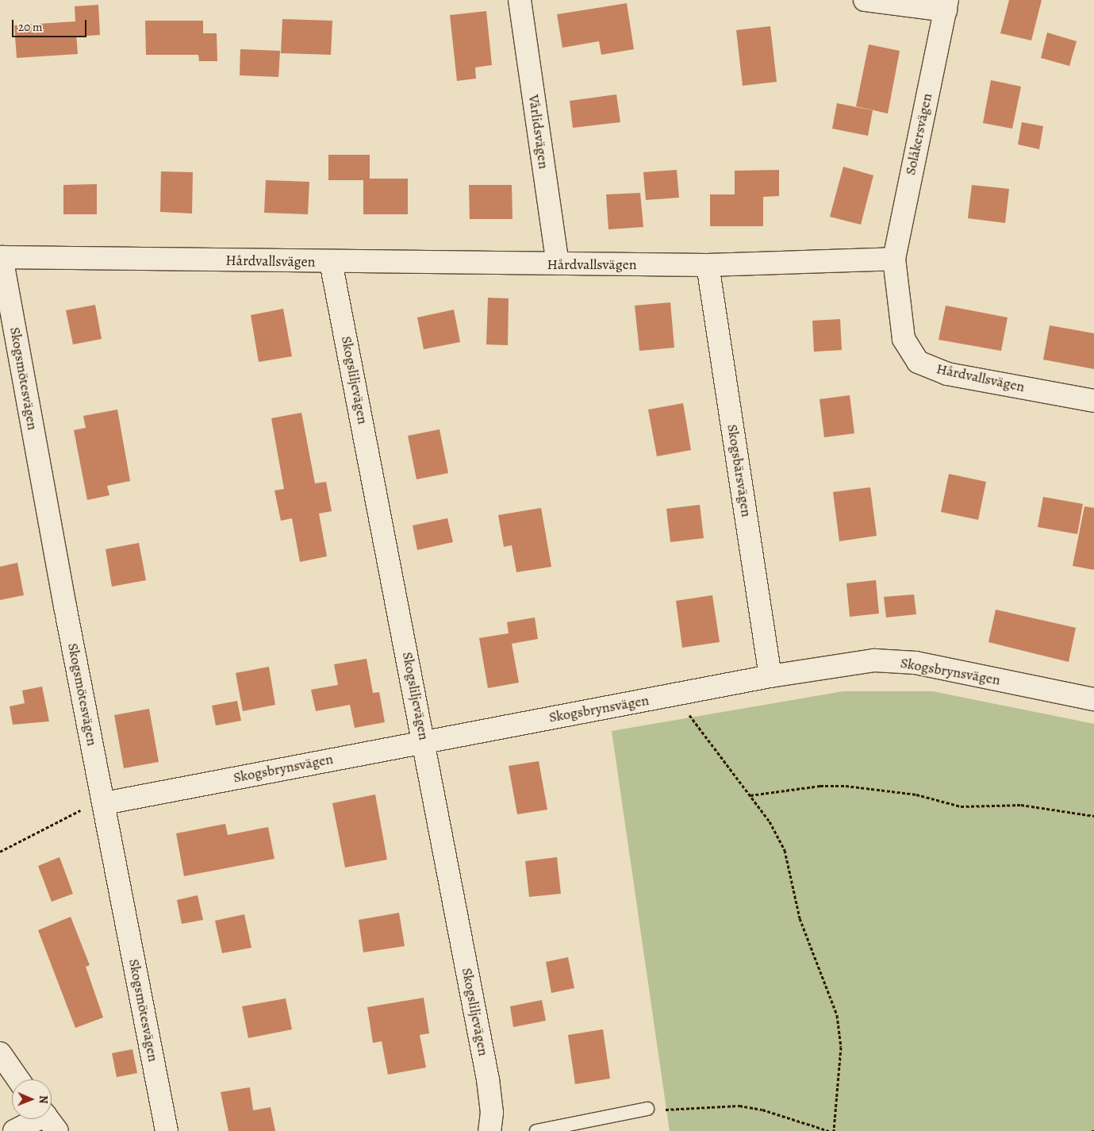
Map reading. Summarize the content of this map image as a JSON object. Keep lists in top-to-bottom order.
{
  "streets": {
    "street": [
      "Vårlidsvägen",
      "Solåkersvägen",
      "Hårdvallsvägen",
      "Skogsmötesvägen",
      "Skogsliljevägen",
      "Skogsbärsvägen",
      "Skogsbrynsvägen"
    ]
  },
  "crossings": [
    ["Vårlidsvägen", "Hårdvallsvägen"],
    ["Solåkersvägen", "Hårdvallsvägen"],
    ["Hårdvallsvägen", "Skogsmötesvägen"],
    ["Hårdvallsvägen", "Skogsliljevägen"],
    ["Hårdvallsvägen", "Skogsbärsvägen"],
    ["Skogsmötesvägen", "Skogsbrynsvägen"],
    ["Skogsliljevägen", "Skogsbrynsvägen"],
    ["Skogsbärsvägen", "Skogsbrynsvägen"]
  ],
  "scale_bar": "20 m",
  "north": "right"
}
